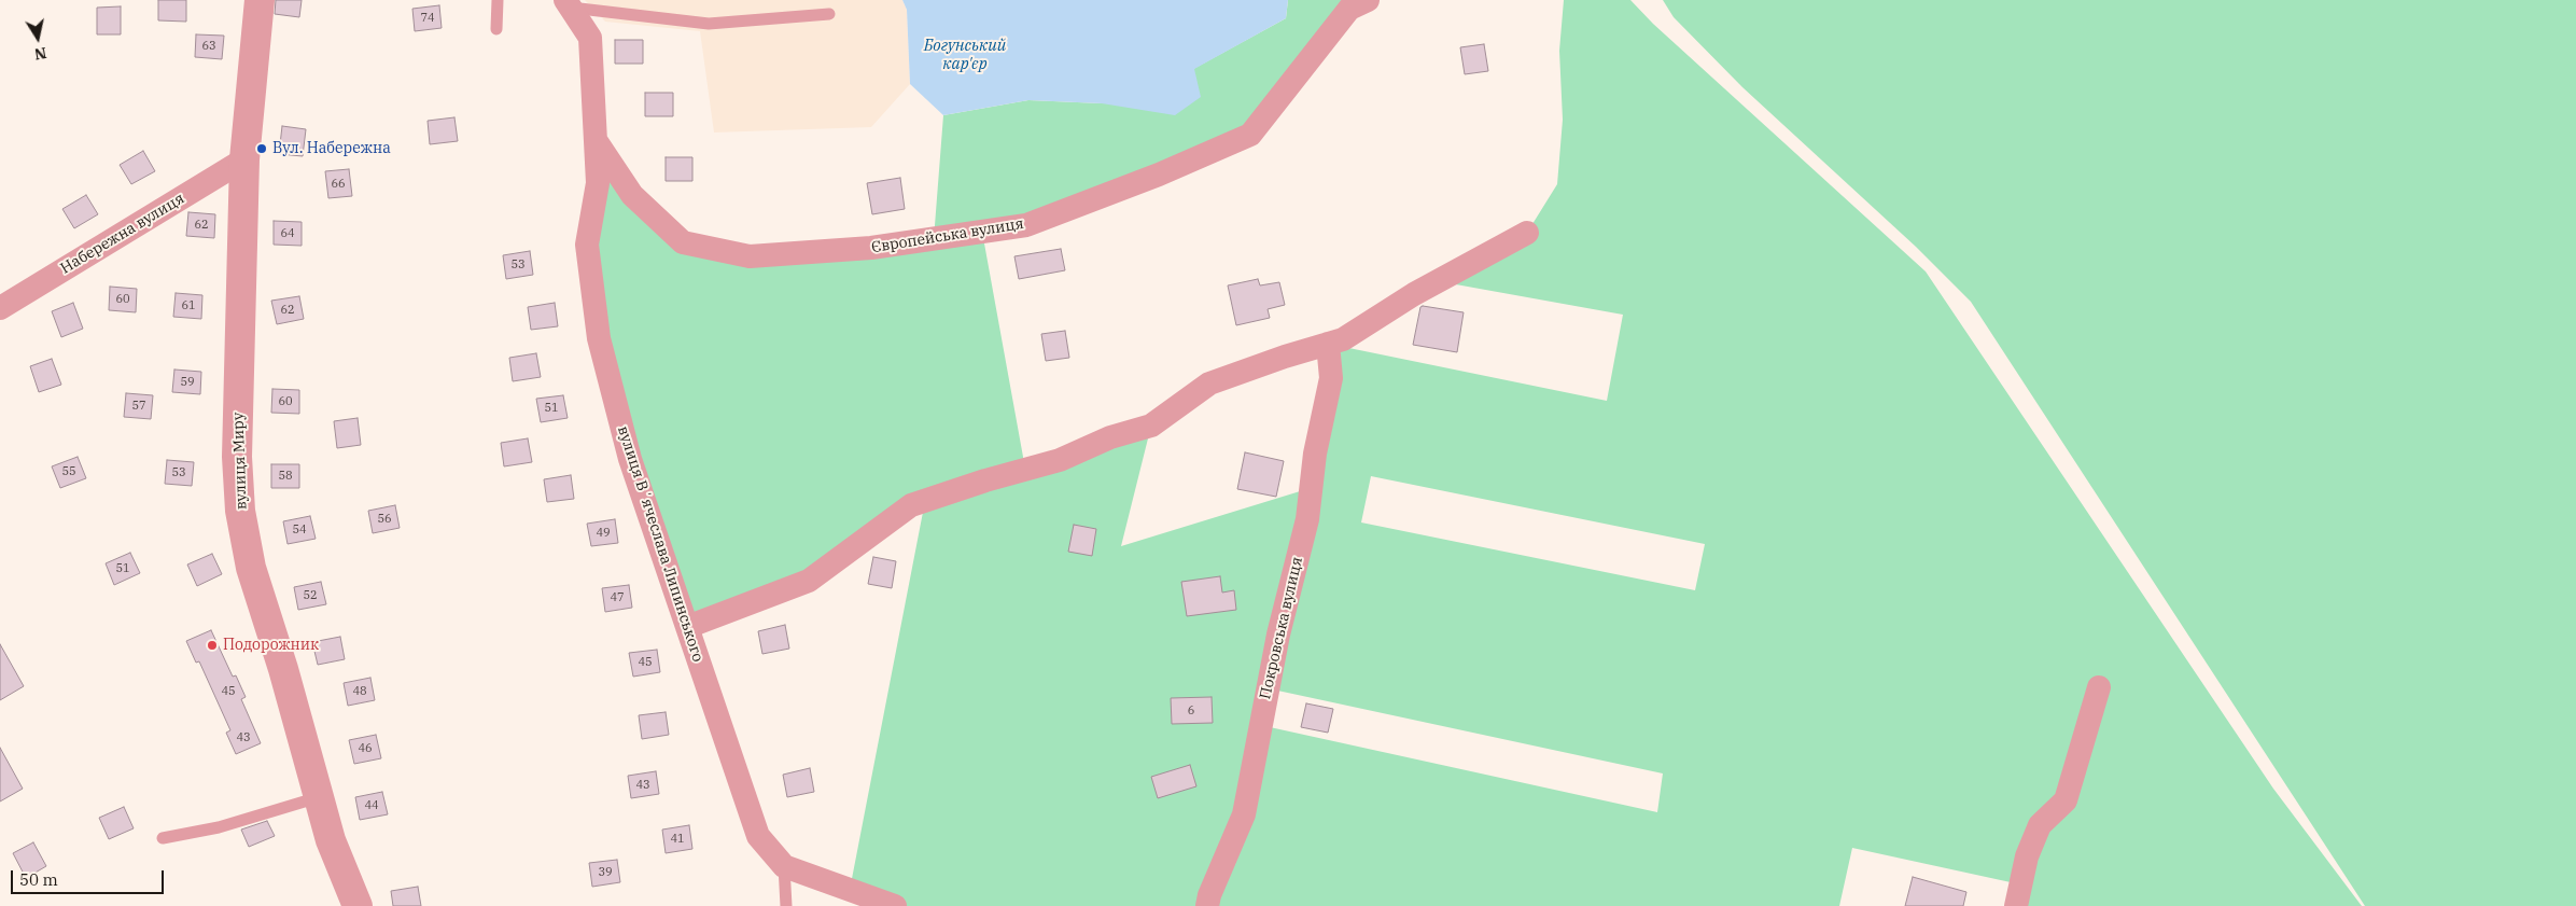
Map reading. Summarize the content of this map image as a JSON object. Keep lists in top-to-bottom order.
{
  "streets": {
    "street": [
      "Набережна вулиця",
      "Європейська вулиця",
      "вулиця Миру",
      "вулиця Вʼячеслава Липинського",
      "Покровська вулиця"
    ]
  },
  "crossings": [
    ["Набережна вулиця", "вулиця Миру"],
    ["Європейська вулиця", "вулиця Вʼячеслава Липинського"]
  ],
  "water": ["Богунський кар'єр"],
  "places": ["Вул. Набережна", "Подорожник"],
  "house_numbers": [
    "74",
    "63",
    "66",
    "62",
    "64",
    "53",
    "60",
    "61",
    "62",
    "59",
    "60",
    "57",
    "51",
    "55",
    "53",
    "58",
    "56",
    "54",
    "49",
    "51",
    "52",
    "47",
    "45",
    "45",
    "48",
    "6",
    "43",
    "46",
    "43",
    "44",
    "41",
    "39"
  ],
  "scale_bar": "50 m",
  "north": "bottom"
}
